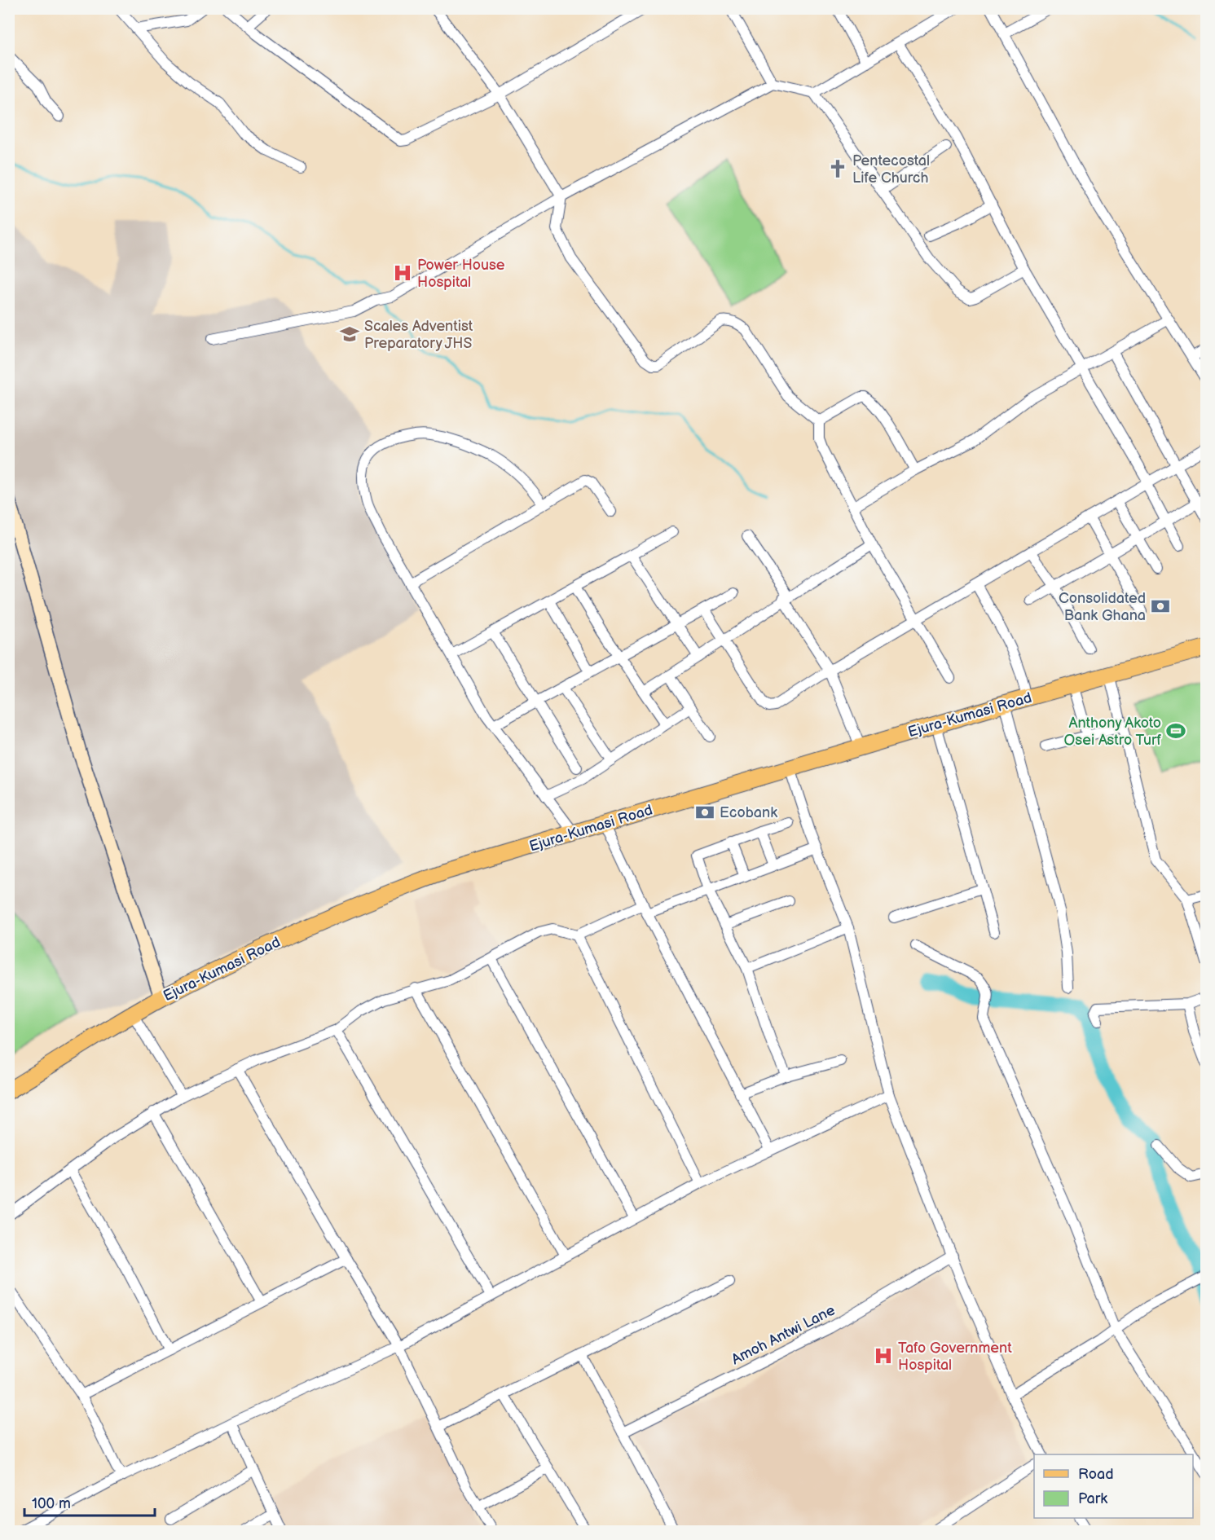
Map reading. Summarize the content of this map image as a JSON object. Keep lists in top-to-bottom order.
{
  "streets": {
    "main road": ["Ejura-Kumasi Road"],
    "street": ["Amoh Antwi Lane"]
  },
  "places": {
    "church": ["Pentecostal Life Church"],
    "hospital": ["Power House Hospital", "Tafo Government Hospital"],
    "school or university": ["Scales Adventist Preparatory JHS"],
    "bank": ["Consolidated Bank Ghana", "Ecobank"],
    "sports": ["Anthony Akoto Osei Astro Turf"]
  },
  "legend": ["Road", "Park"],
  "scale_bar": "100 m"
}
